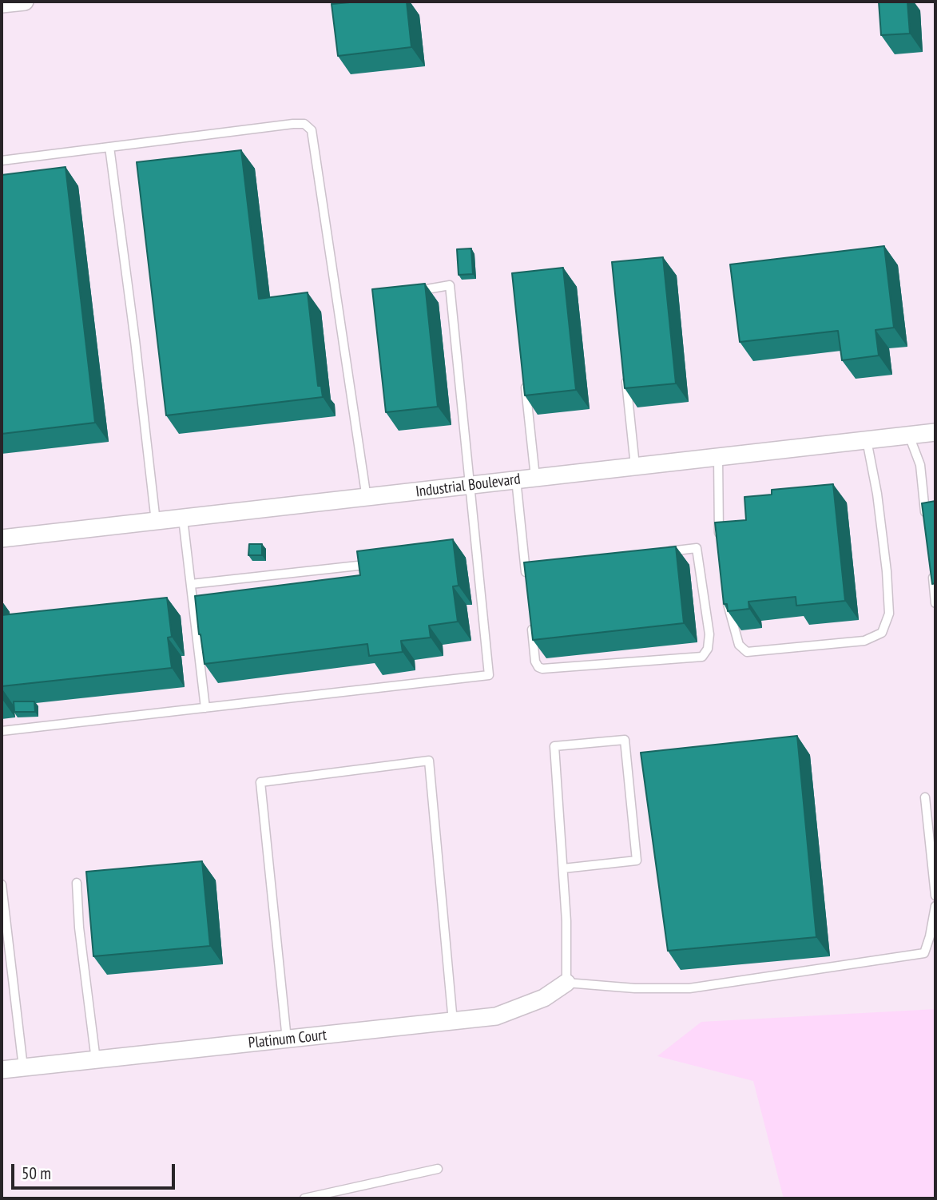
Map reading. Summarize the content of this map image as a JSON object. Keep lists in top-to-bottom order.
{
  "streets": {
    "street": ["Industrial Boulevard", "Platinum Court"]
  },
  "scale_bar": "50 m"
}
